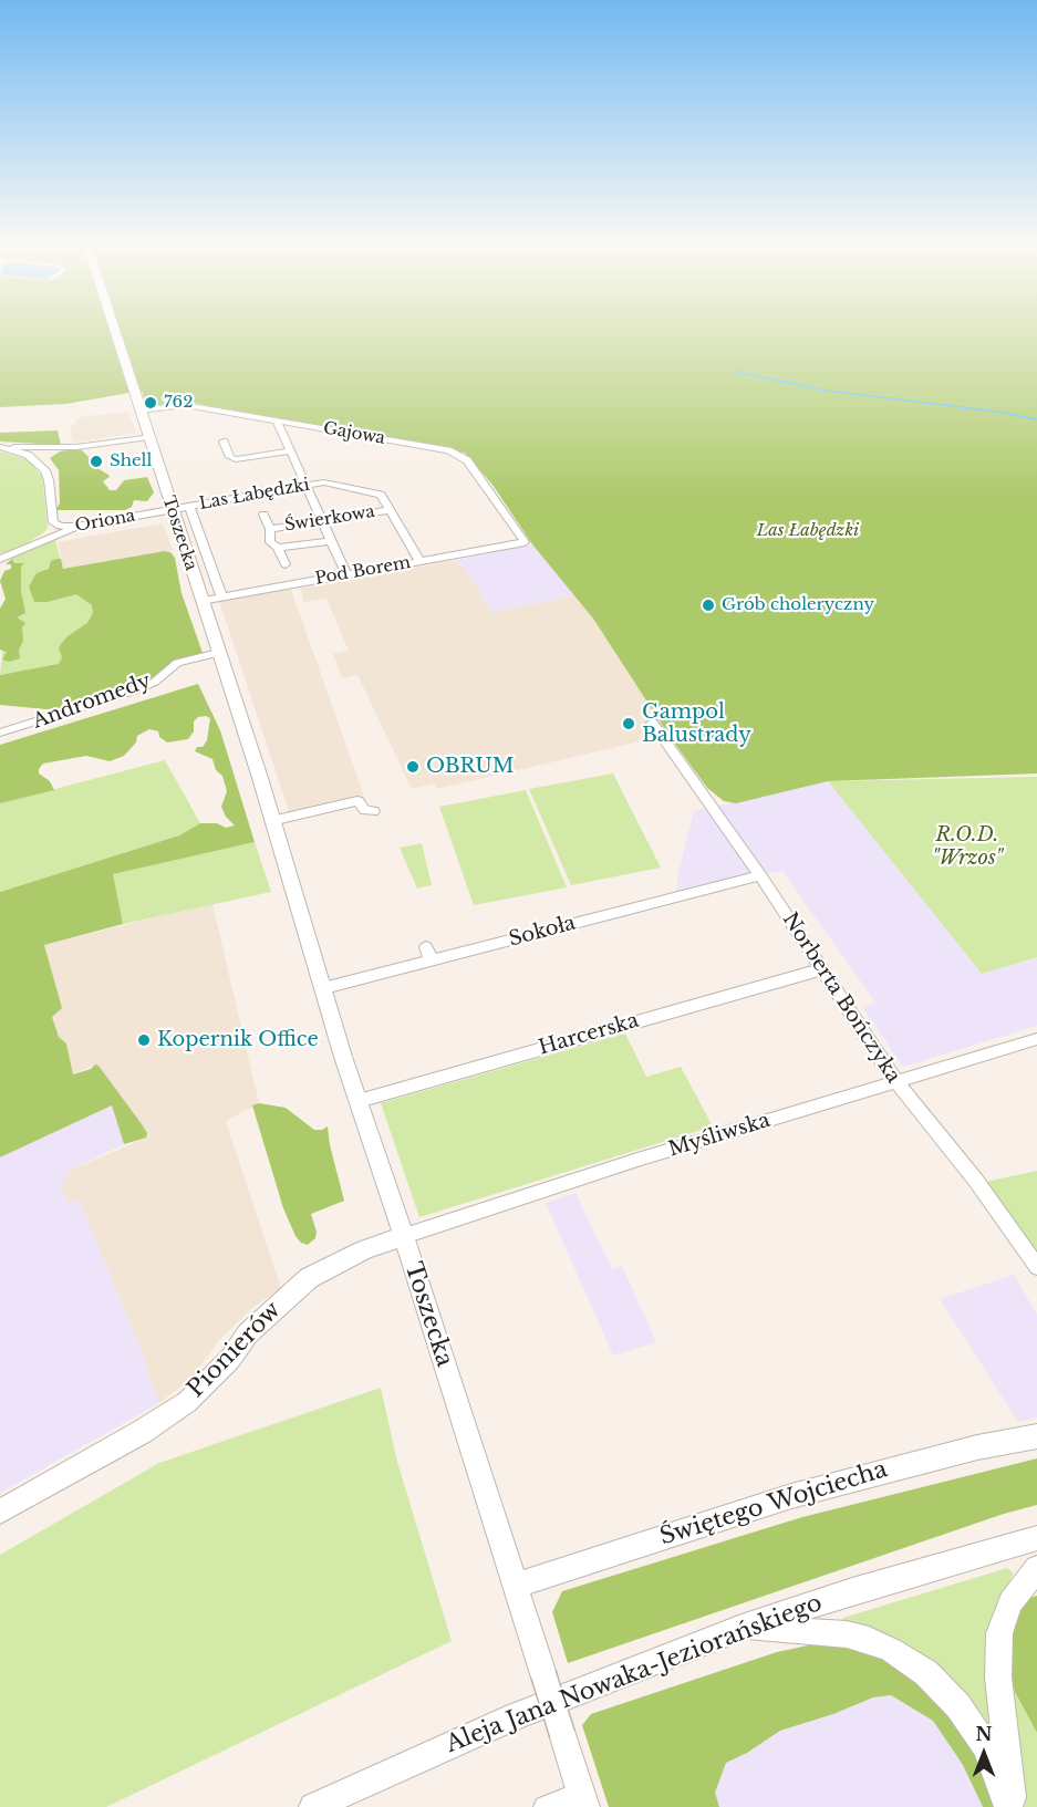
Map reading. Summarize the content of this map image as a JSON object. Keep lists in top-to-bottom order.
{
  "streets": {
    "main road": [
      "Toszecka",
      "Pionierów",
      "Świętego Wojciecha",
      "Aleja Jana Nowaka-Jeziorańskiego"
    ],
    "street": [
      "Gajowa",
      "Las Łabędzki",
      "Świerkowa",
      "Oriona",
      "Pod Borem",
      "Andromedy",
      "Sokoła",
      "Norberta Bończyka",
      "Harcerska",
      "Myśliwska"
    ]
  },
  "crossings": [
    ["Gajowa", "Toszecka"],
    ["Gajowa", "Pod Borem"],
    ["Las Łabędzki", "Świerkowa"],
    ["Las Łabędzki", "Oriona"],
    ["Las Łabędzki", "Toszecka"],
    ["Las Łabędzki", "Pod Borem"],
    ["Oriona", "Toszecka"],
    ["Toszecka", "Pod Borem"],
    ["Toszecka", "Andromedy"],
    ["Toszecka", "Sokoła"],
    ["Toszecka", "Harcerska"],
    ["Toszecka", "Myśliwska"],
    ["Toszecka", "Pionierów"],
    ["Toszecka", "Świętego Wojciecha"],
    ["Sokoła", "Norberta Bończyka"],
    ["Norberta Bończyka", "Harcerska"],
    ["Norberta Bończyka", "Myśliwska"],
    ["Myśliwska", "Pionierów"]
  ],
  "parks": ["Las Łabędzki", "R.O.D. \"Wrzos\""],
  "places": [
    "762",
    "Shell",
    "Grób choleryczny",
    "Gampol Balustrady",
    "OBRUM",
    "Kopernik Office"
  ],
  "north": "top"
}
